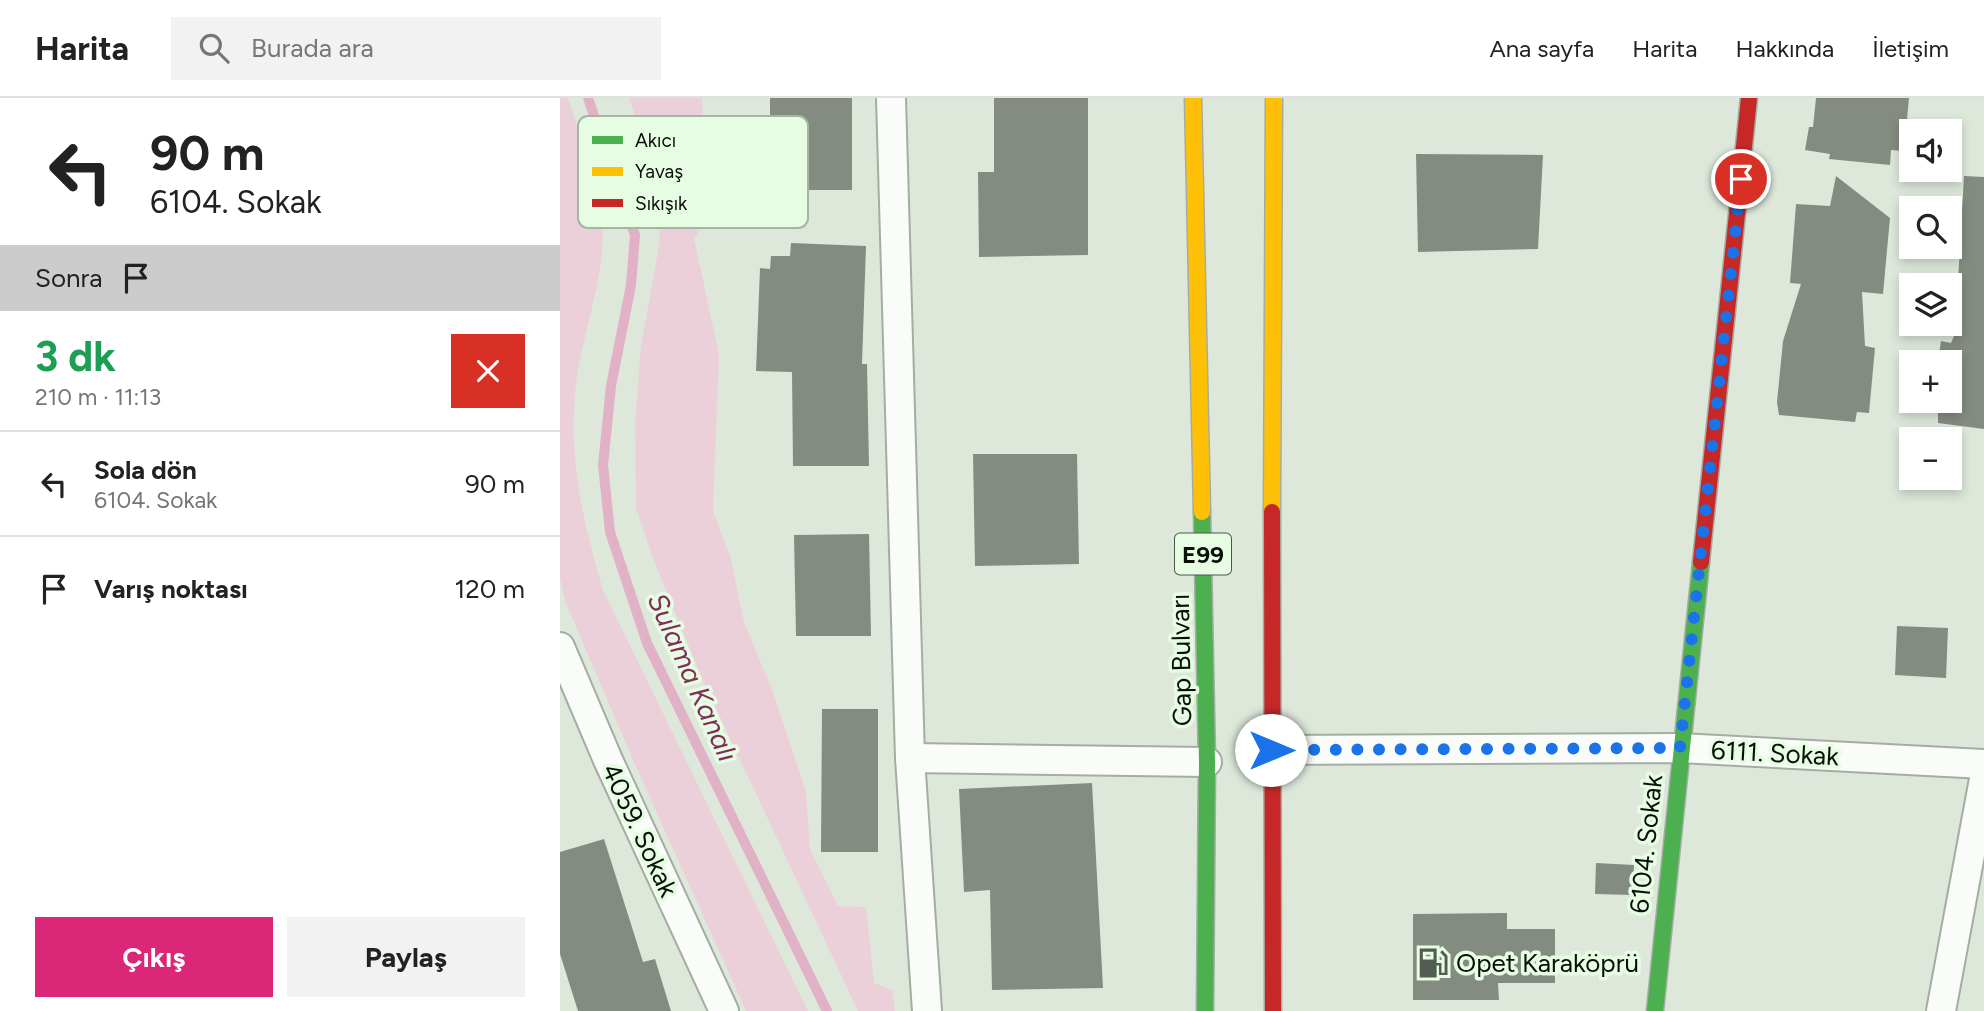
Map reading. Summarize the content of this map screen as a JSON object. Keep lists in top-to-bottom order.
{
  "streets": {
    "main road": ["E99", "Gap Bulvarı", "6104. Sokak"],
    "street": ["6111. Sokak", "4059. Sokak"]
  },
  "crossings": [
    ["6111. Sokak", "6104. Sokak"]
  ],
  "water": ["Sulama Kanalı"],
  "places": {
    "fuel station": ["Opet Karaköprü"]
  },
  "legend": ["Akıcı", "Yavaş", "Sıkışık"],
  "page": {
    "header": "Harita",
    "search": "Burada ara",
    "nav": [
      "Ana sayfa",
      "Harita",
      "Hakkında",
      "İletişim"
    ],
    "turn": ["90 m", "6104. Sokak"],
    "map_buttons": ["+", "−"],
    "then": "Sonra",
    "heading": ["3 dk", "210 m · 11:13"],
    "list": [
      {
        "name": "Sola dön",
        "note": "6104. Sokak",
        "value": "90 m"
      },
      {
        "name": "Varış noktası",
        "value": "120 m"
      }
    ],
    "buttons": ["Çıkış", "Paylaş"]
  }
}
